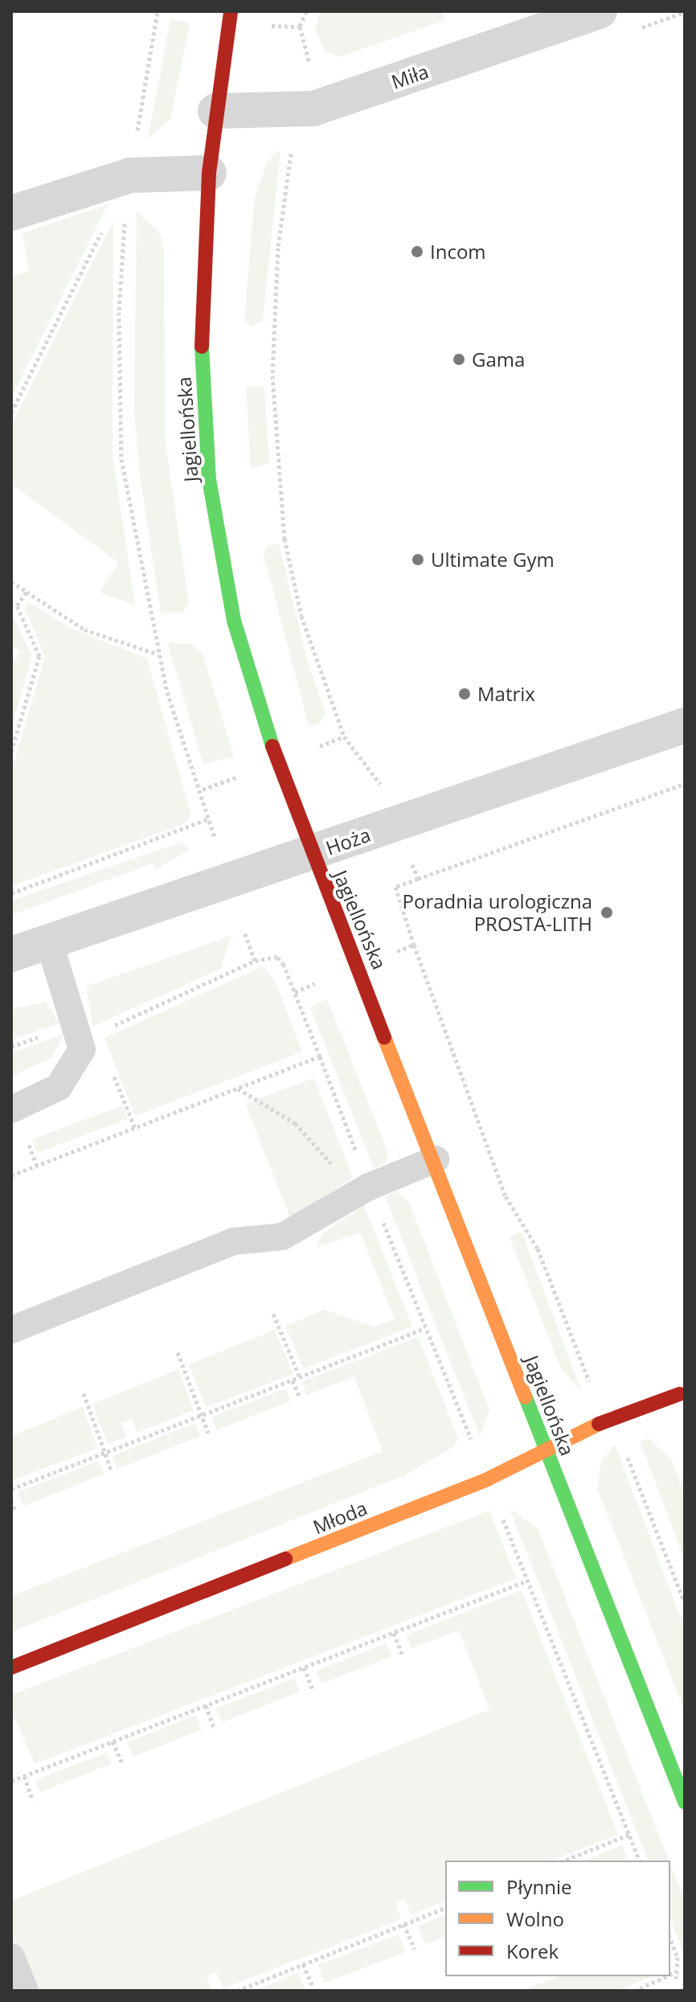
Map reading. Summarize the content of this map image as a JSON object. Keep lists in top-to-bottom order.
{
  "streets": {
    "street": [
      "Miła",
      "Jagiellońska",
      "Hoża",
      "Młoda"
    ]
  },
  "crossings": [
    ["Miła", "Jagiellońska"],
    ["Jagiellońska", "Hoża"],
    ["Jagiellońska", "Młoda"]
  ],
  "places": [
    "Incom",
    "Gama",
    "Ultimate Gym",
    "Matrix",
    "Poradnia urologiczna PROSTA-LITH"
  ],
  "legend": ["Płynnie", "Wolno", "Korek"]
}
